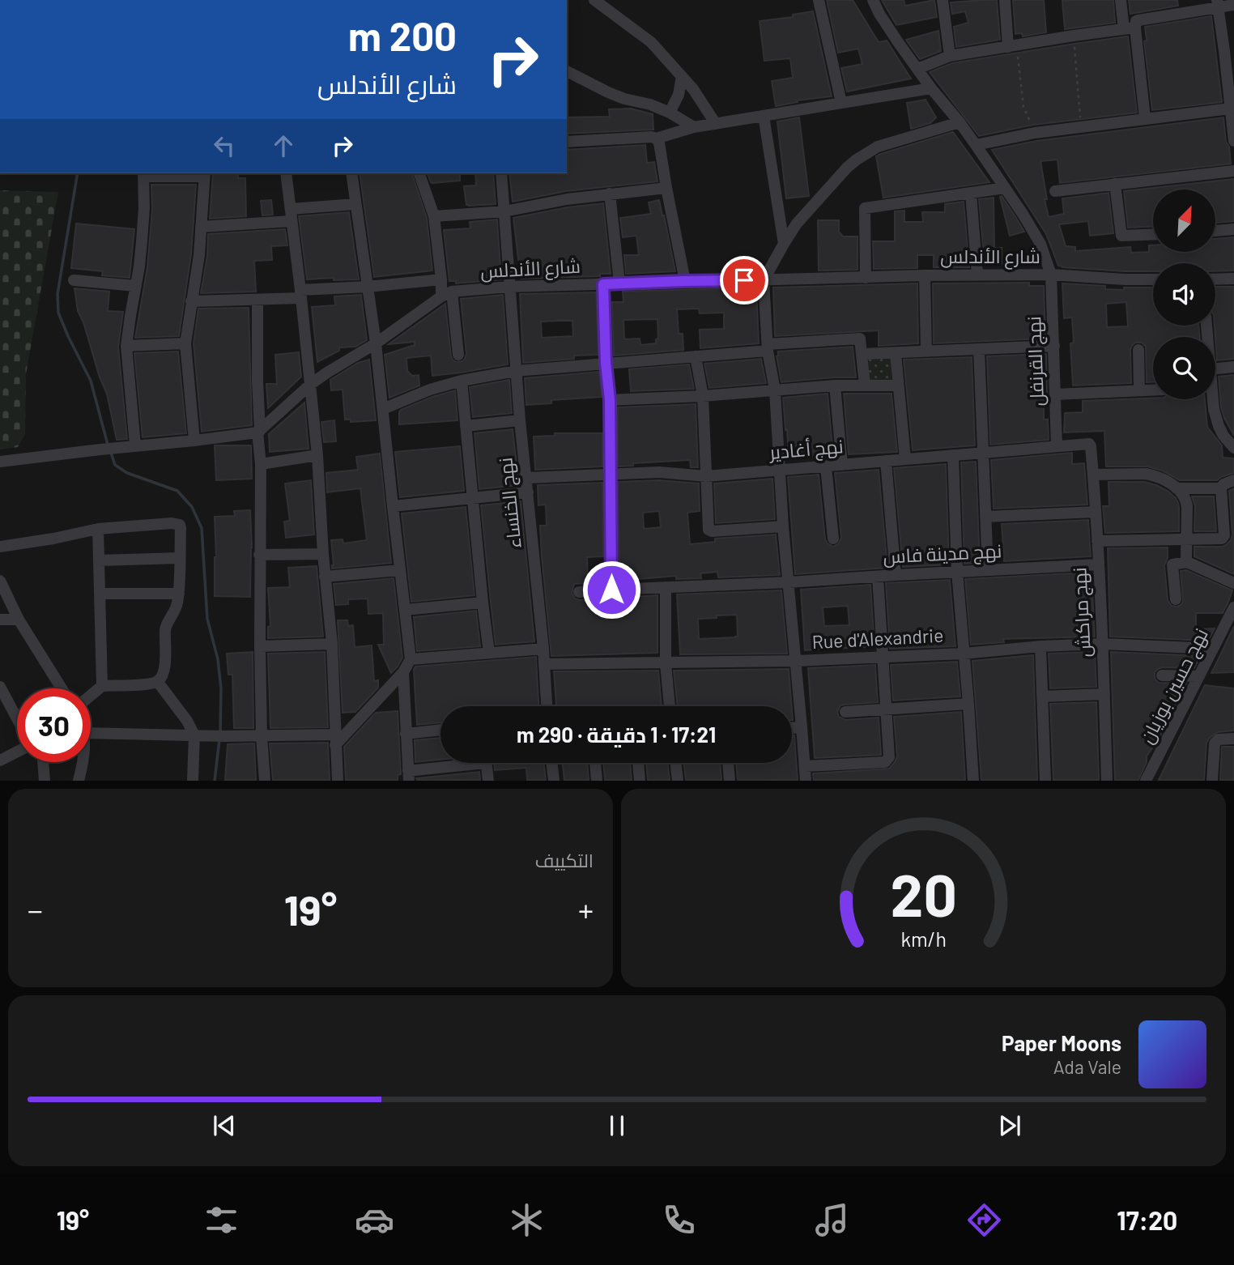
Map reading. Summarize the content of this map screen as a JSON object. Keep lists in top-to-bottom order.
{
  "streets": {
    "street": [
      "شارع الأندلس",
      "نهج القرنفل",
      "نهج أغادير",
      "نهج الخنساء",
      "نهج مدينة فاس",
      "نهج مراكش",
      "Rue d'Alexandrie",
      "نهج حسين بوزيان"
    ]
  },
  "crossings": [
    ["شارع الأندلس", "نهج القرنفل"],
    ["شارع الأندلس", "نهج الخنساء"],
    ["نهج القرنفل", "نهج أغادير"],
    ["نهج أغادير", "نهج الخنساء"],
    ["نهج أغادير", "نهج مراكش"],
    ["نهج الخنساء", "Rue d'Alexandrie"],
    ["نهج مدينة فاس", "نهج مراكش"],
    ["نهج مراكش", "Rue d'Alexandrie"],
    ["Rue d'Alexandrie", "نهج حسين بوزيان"]
  ],
  "north": "top right",
  "page": {
    "turn": ["200 m", "شارع الأندلس"],
    "limit": "30",
    "trip": "17:21 · 1 دقيقة · 290 m",
    "tile": "التكييف",
    "heat": ["−", "19°", "+"],
    "song": ["Paper Moons", "Ada Vale"],
    "tabs": ["17:20", "19°"],
    "gauge": ["20", "km/h"]
  }
}
